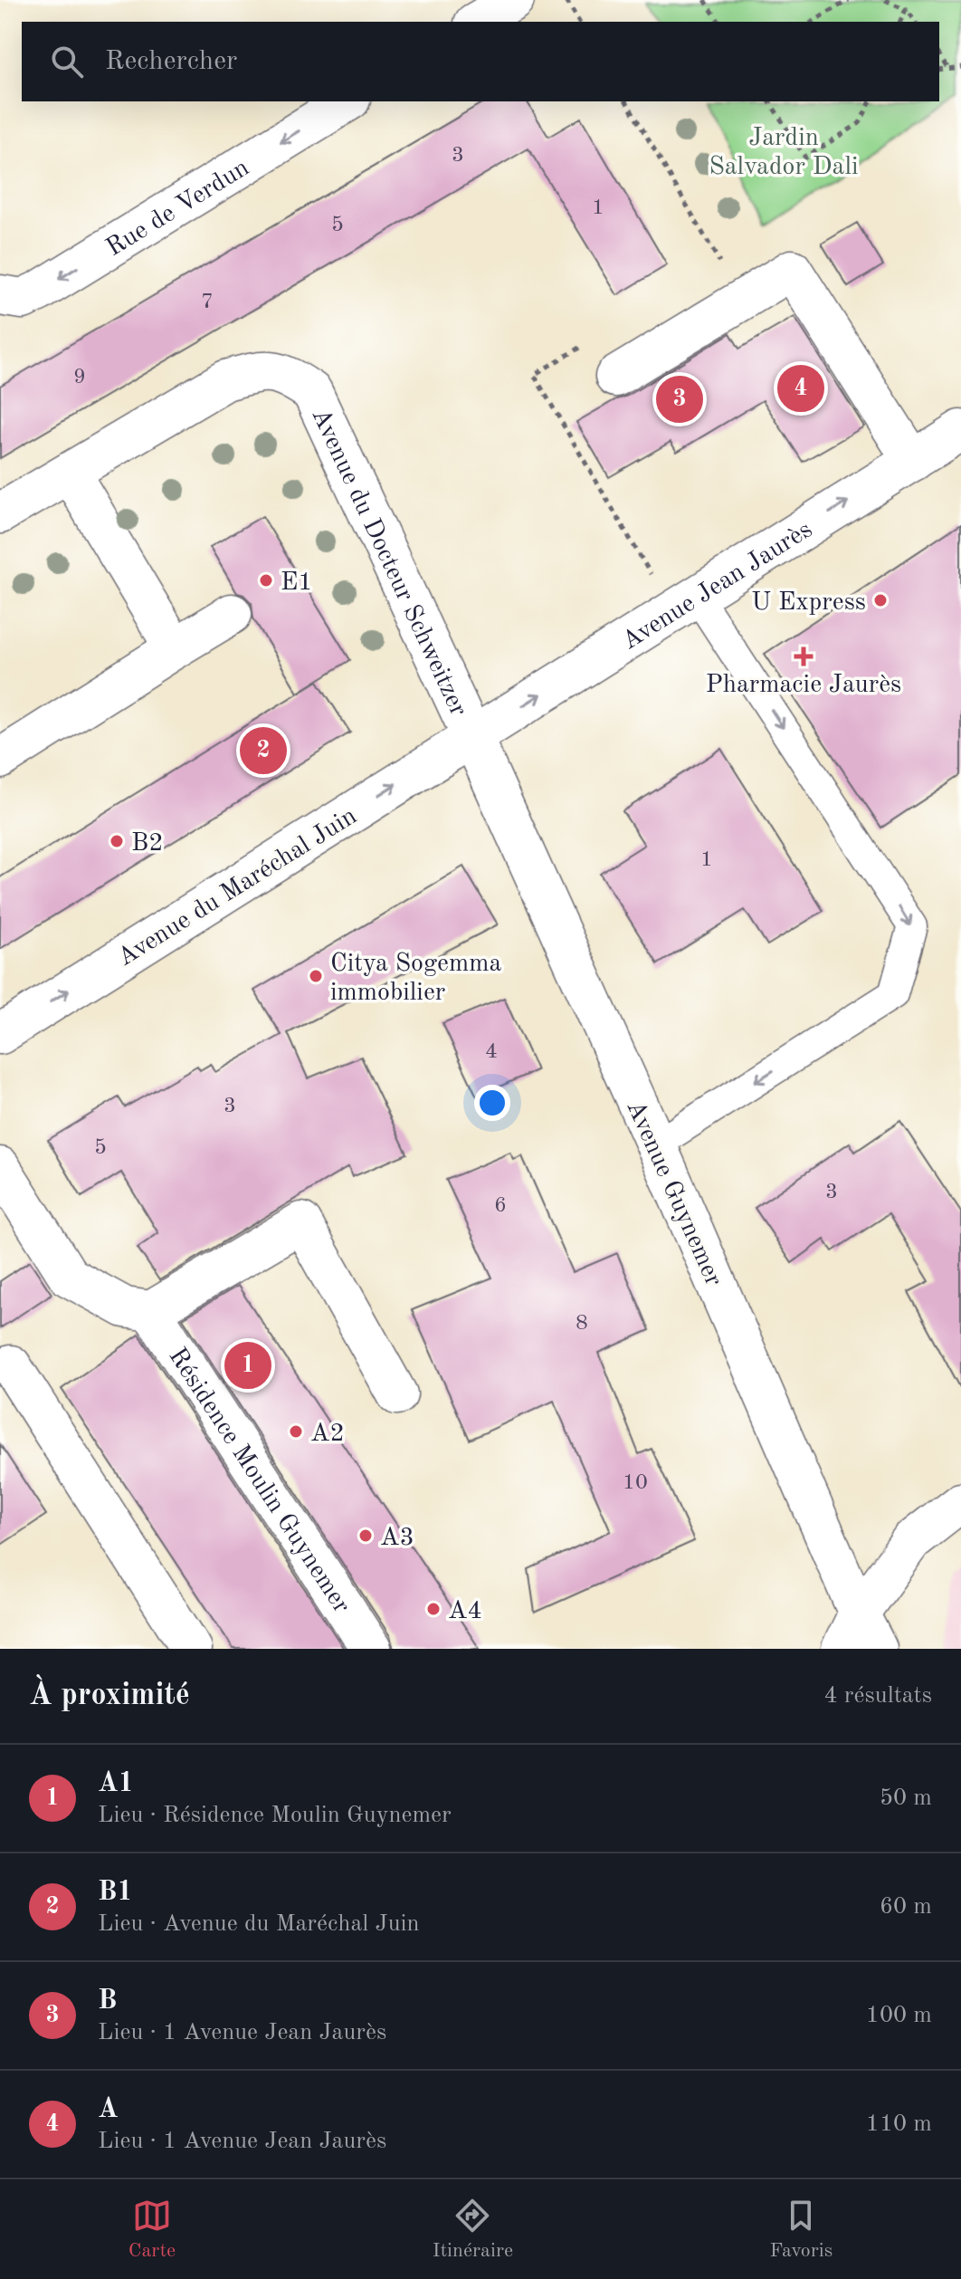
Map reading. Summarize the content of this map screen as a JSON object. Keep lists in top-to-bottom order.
{
  "streets": {
    "street": [
      "Rue de Verdun",
      "Avenue du Docteur Schweitzer",
      "Avenue Jean Jaurès",
      "Avenue du Maréchal Juin",
      "Avenue Guynemer",
      "Résidence Moulin Guynemer"
    ]
  },
  "crossings": [
    ["Avenue du Docteur Schweitzer", "Avenue Jean Jaurès"],
    ["Avenue du Docteur Schweitzer", "Avenue du Maréchal Juin"],
    ["Avenue du Docteur Schweitzer", "Avenue Guynemer"],
    ["Avenue Jean Jaurès", "Avenue du Maréchal Juin"],
    ["Avenue Jean Jaurès", "Avenue Guynemer"],
    ["Avenue du Maréchal Juin", "Avenue Guynemer"]
  ],
  "one_way": ["Rue de Verdun", "Avenue Jean Jaurès"],
  "parks": ["Jardin Salvador Dali"],
  "places": {
    "other": [
      "E1",
      "U Express",
      "B2",
      "Citya Sogemma immobilier",
      "A2",
      "A3",
      "A4"
    ],
    "health": ["Pharmacie Jaurès"]
  },
  "house_numbers": [
    "3",
    "1",
    "5",
    "7",
    "9",
    "1",
    "4",
    "3",
    "5",
    "3",
    "6",
    "8",
    "10"
  ],
  "page": {
    "search": "Rechercher",
    "pins": [
      "4",
      "3",
      "2",
      "1"
    ],
    "heading": ["À proximité", "4 résultats"],
    "list": [
      {
        "mark": "1",
        "name": "A1",
        "note": "Lieu · Résidence Moulin Guynemer",
        "value": "50 m"
      },
      {
        "mark": "2",
        "name": "B1",
        "note": "Lieu · Avenue du Maréchal Juin",
        "value": "60 m"
      },
      {
        "mark": "3",
        "name": "B",
        "note": "Lieu · 1 Avenue Jean Jaurès",
        "value": "100 m"
      },
      {
        "mark": "4",
        "name": "A",
        "note": "Lieu · 1 Avenue Jean Jaurès",
        "value": "110 m"
      }
    ],
    "nav": ["Carte", "Itinéraire", "Favoris"]
  }
}
